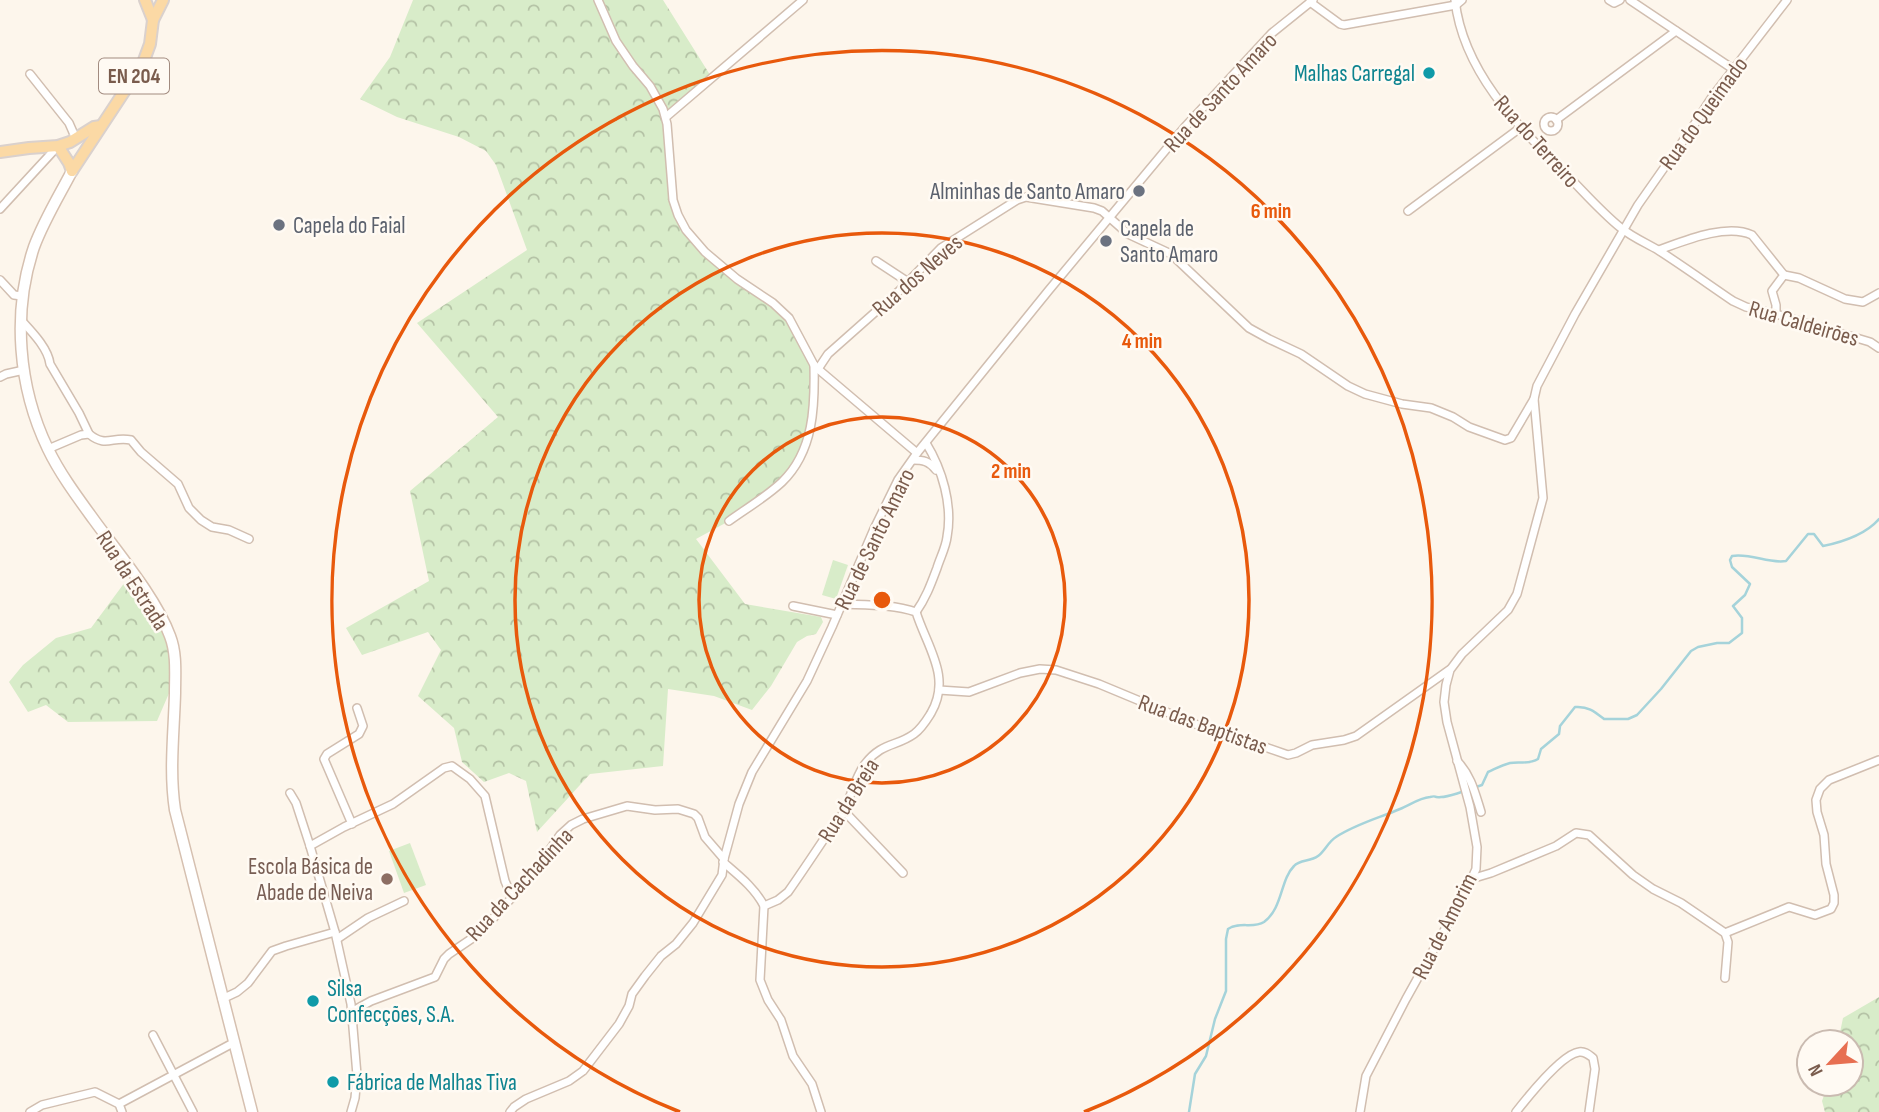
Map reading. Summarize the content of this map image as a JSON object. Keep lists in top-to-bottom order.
{
  "streets": {
    "main road": ["EN 204", "Rua da Estrada"],
    "street": [
      "Rua de Santo Amaro",
      "Rua do Queimado",
      "Rua do Terreiro",
      "Rua dos Neves",
      "Rua Caldeirões",
      "Rua das Baptistas",
      "Rua da Breia",
      "Rua da Cachadinha",
      "Rua de Amorim"
    ]
  },
  "crossings": [
    ["EN 204", "Rua da Estrada"],
    ["Rua de Santo Amaro", "Rua dos Neves"],
    ["Rua de Santo Amaro", "Rua da Cachadinha"],
    ["Rua do Queimado", "Rua do Terreiro"],
    ["Rua do Queimado", "Rua dos Neves"],
    ["Rua do Queimado", "Rua Caldeirões"],
    ["Rua do Queimado", "Rua de Amorim"],
    ["Rua do Terreiro", "Rua Caldeirões"],
    ["Rua dos Neves", "Rua de Amorim"],
    ["Rua das Baptistas", "Rua da Breia"],
    ["Rua das Baptistas", "Rua de Amorim"],
    ["Rua da Breia", "Rua da Cachadinha"]
  ],
  "places": [
    "Malhas Carregal",
    "Alminhas de Santo Amaro",
    "Capela do Faial",
    "Capela de Santo Amaro",
    "Escola Básica de Abade de Neiva",
    "Silsa Confecções, S.A.",
    "Fábrica de Malhas Tiva"
  ],
  "north": "bottom left",
  "rings": ["6 min", "4 min", "2 min"]
}
